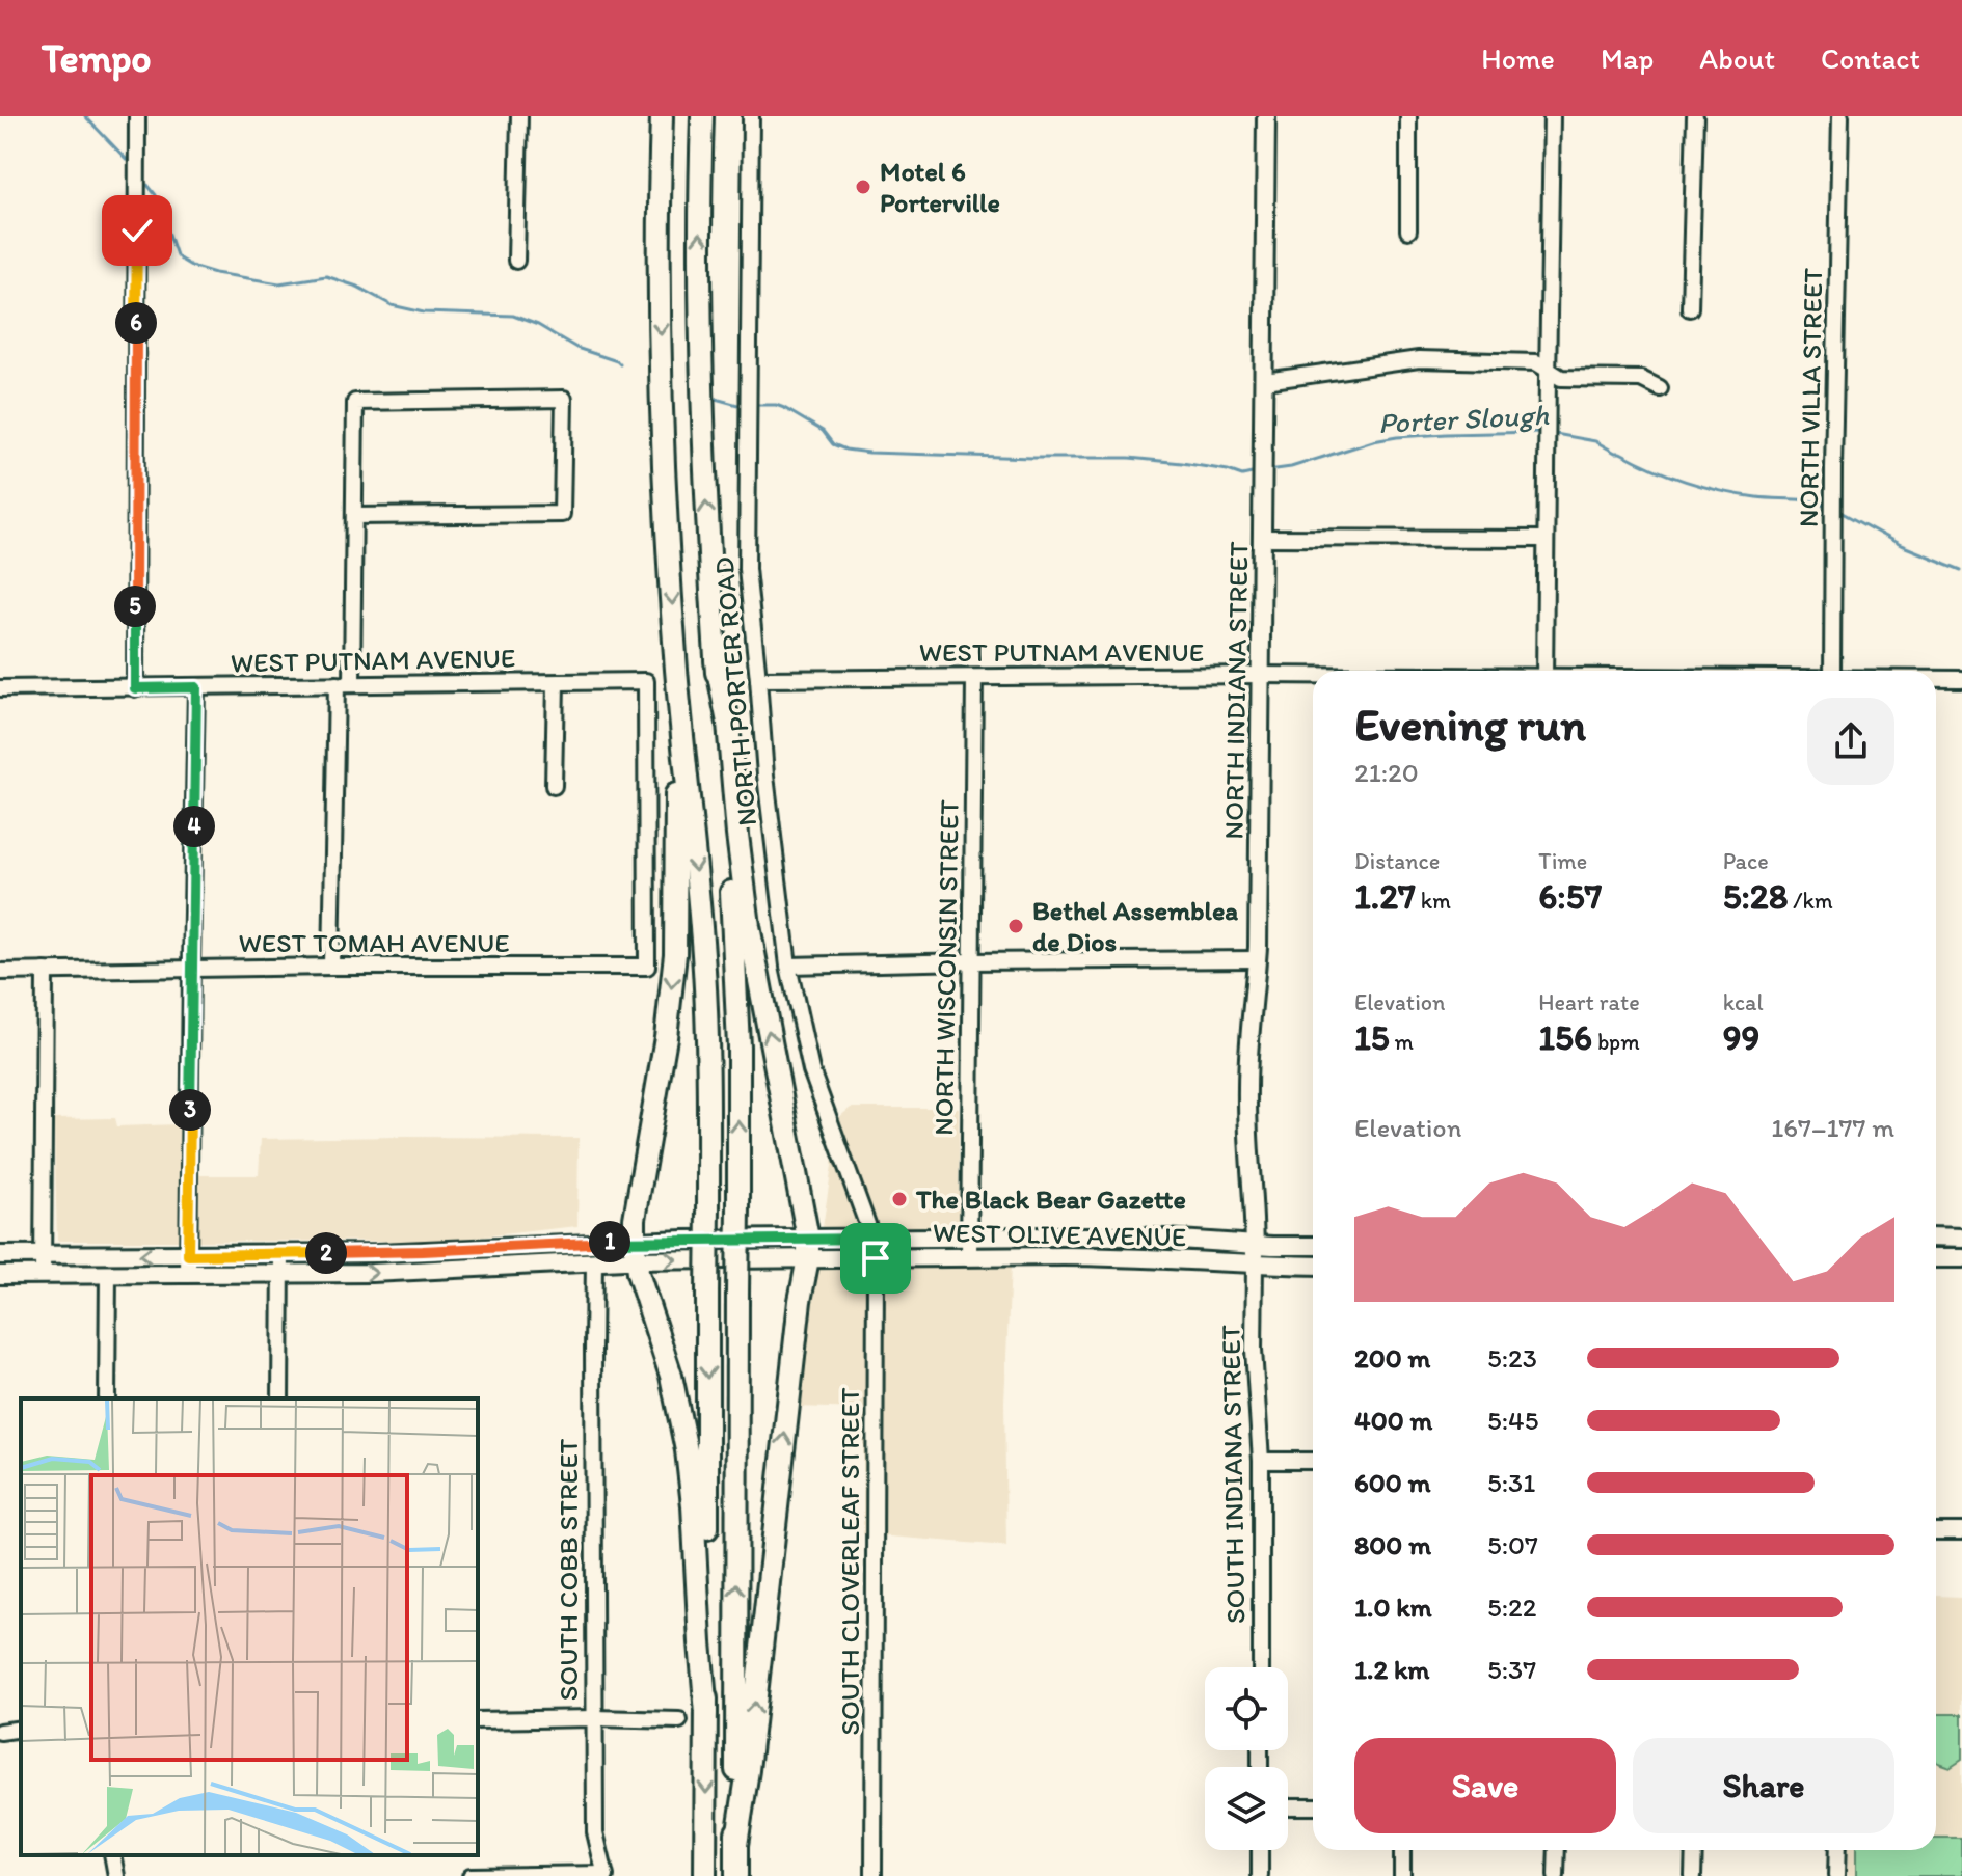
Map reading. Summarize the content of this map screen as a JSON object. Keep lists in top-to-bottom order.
{
  "streets": {
    "main road": ["NORTH INDIANA STREET", "WEST OLIVE AVENUE"],
    "street": [
      "NORTH VILLA STREET",
      "WEST PUTNAM AVENUE",
      "NORTH PORTER ROAD",
      "WEST TOMAH AVENUE",
      "NORTH WISCONSIN STREET",
      "SOUTH INDIANA STREET",
      "SOUTH CLOVERLEAF STREET",
      "SOUTH COBB STREET"
    ]
  },
  "crossings": [
    ["WEST PUTNAM AVENUE", "NORTH INDIANA STREET"],
    ["WEST PUTNAM AVENUE", "NORTH PORTER ROAD"],
    ["WEST PUTNAM AVENUE", "WEST TOMAH AVENUE"],
    ["WEST PUTNAM AVENUE", "NORTH WISCONSIN STREET"],
    ["NORTH INDIANA STREET", "WEST OLIVE AVENUE"],
    ["NORTH INDIANA STREET", "SOUTH INDIANA STREET"],
    ["NORTH PORTER ROAD", "WEST OLIVE AVENUE"],
    ["NORTH PORTER ROAD", "SOUTH CLOVERLEAF STREET"],
    ["NORTH WISCONSIN STREET", "WEST OLIVE AVENUE"],
    ["WEST OLIVE AVENUE", "SOUTH INDIANA STREET"],
    ["WEST OLIVE AVENUE", "SOUTH CLOVERLEAF STREET"],
    ["WEST OLIVE AVENUE", "SOUTH COBB STREET"]
  ],
  "water": ["Porter Slough"],
  "places": ["Motel 6 Porterville", "Bethel Assemblea de Dios", "The Black Bear Gazette"],
  "page": {
    "header": "Tempo",
    "nav": [
      "Home",
      "Map",
      "About",
      "Contact"
    ],
    "pins": [
      "6",
      "5",
      "4",
      "3",
      "1",
      "2"
    ],
    "heading": ["Evening run", "21:20"],
    "stats": [
      ["Distance", "1.27 km"],
      ["Time", "6:57"],
      ["Pace", "5:28 /km"],
      ["Elevation", "15 m"],
      ["Heart rate", "156 bpm"],
      ["kcal", "99"]
    ],
    "chart": ["Elevation", "167–177 m"],
    "list": [
      {
        "name": "200 m",
        "note": "5:23"
      },
      {
        "name": "400 m",
        "note": "5:45"
      },
      {
        "name": "600 m",
        "note": "5:31"
      },
      {
        "name": "800 m",
        "note": "5:07"
      },
      {
        "name": "1.0 km",
        "note": "5:22"
      },
      {
        "name": "1.2 km",
        "note": "5:37"
      }
    ],
    "buttons": ["Save", "Share"]
  }
}
